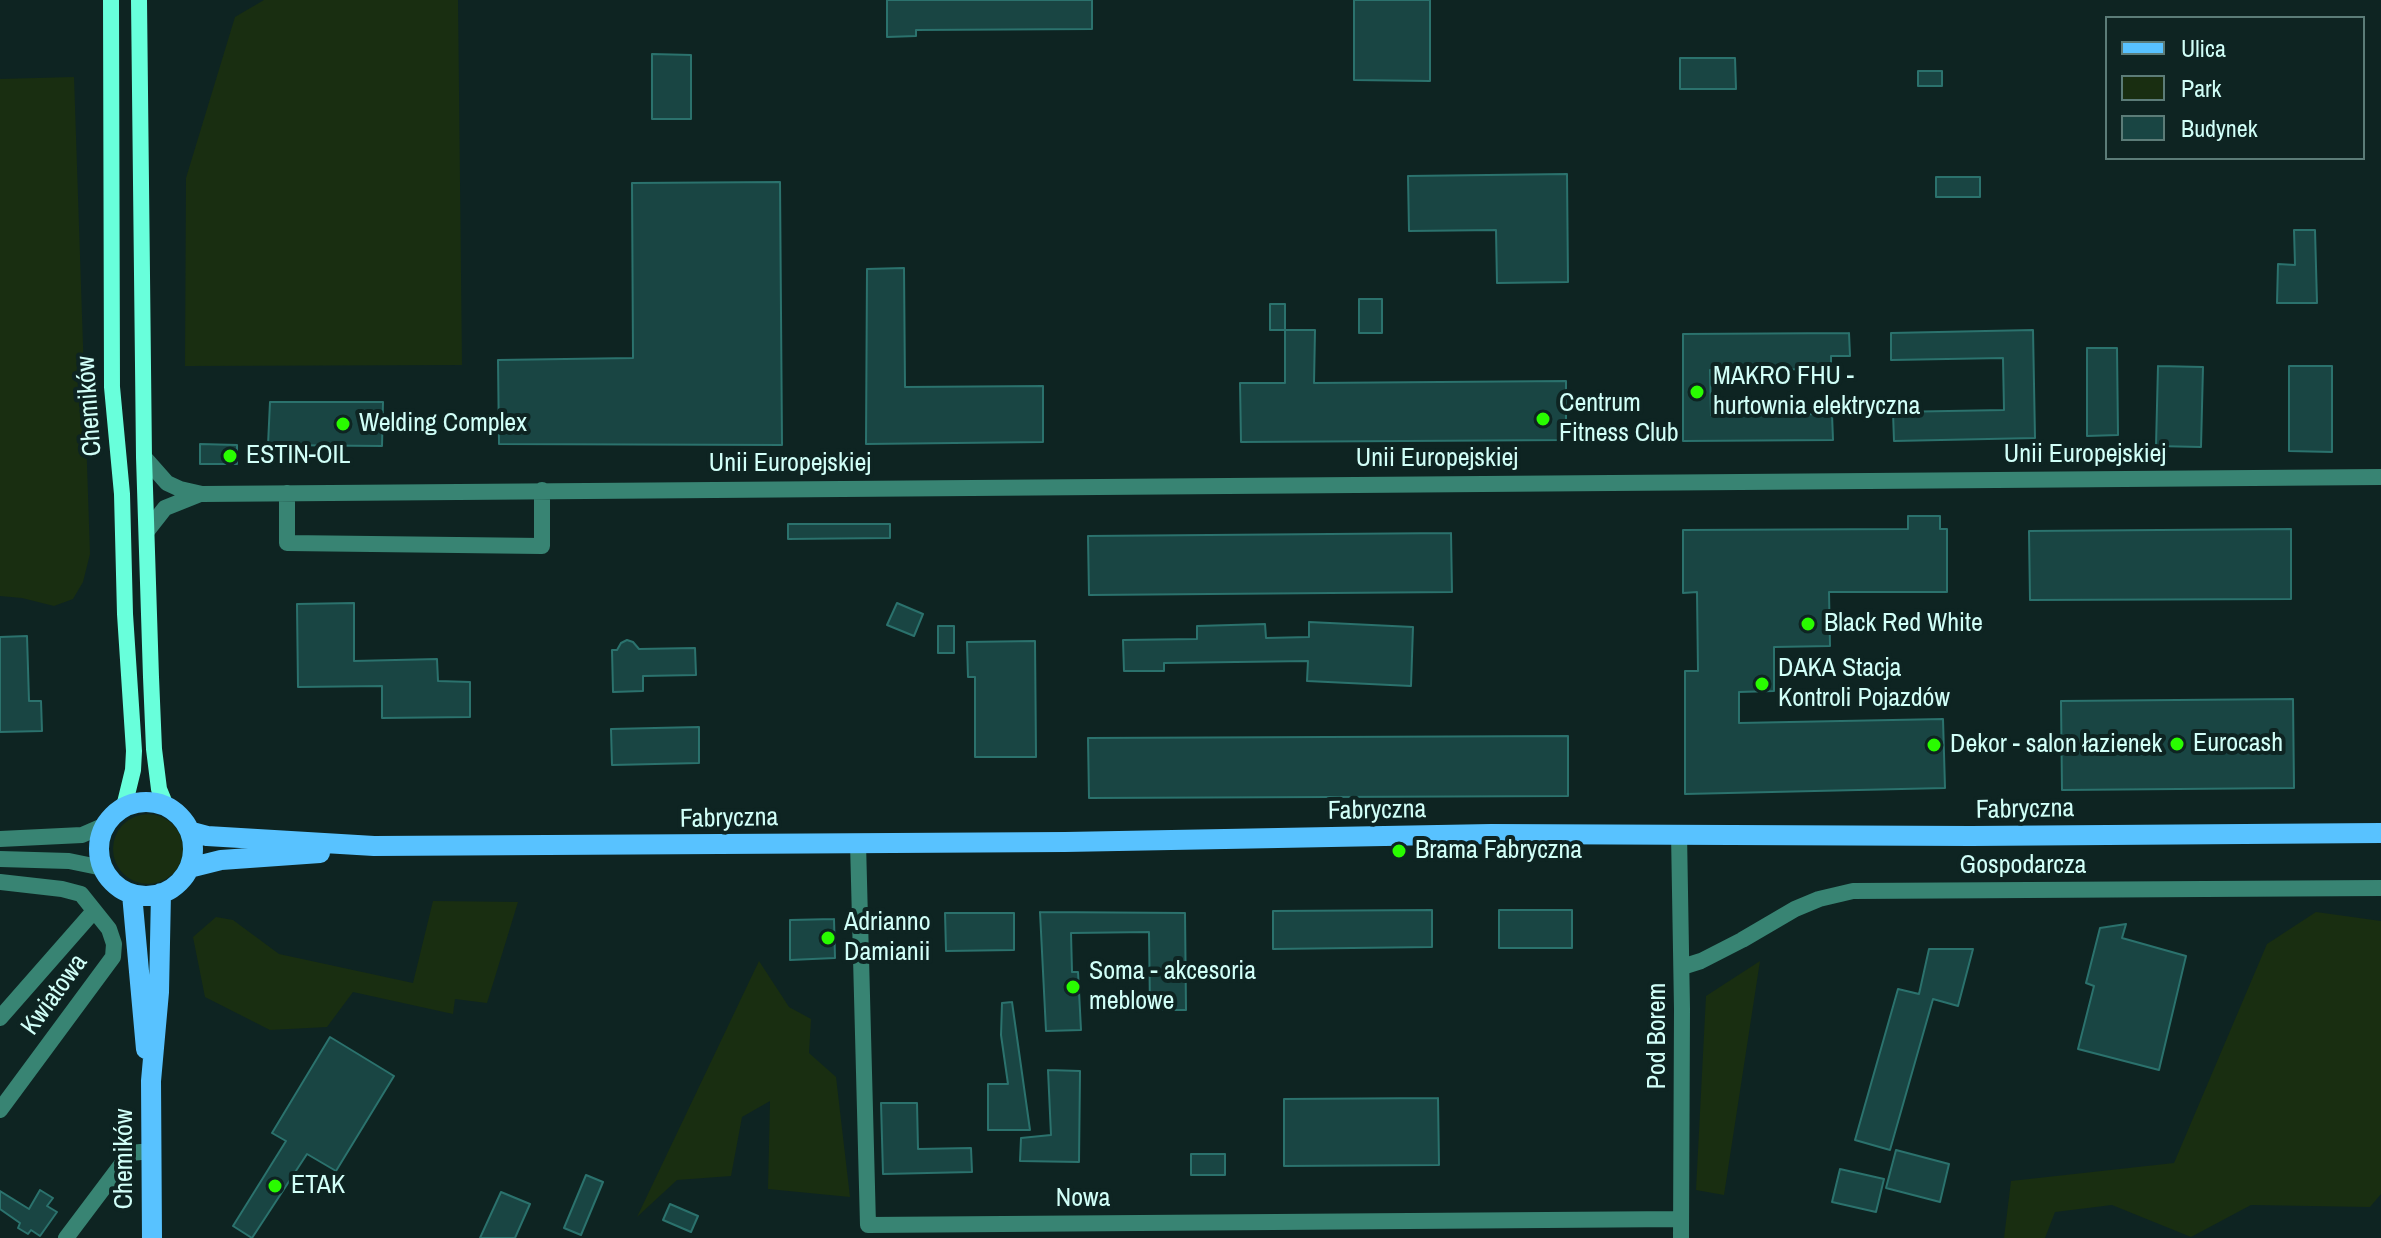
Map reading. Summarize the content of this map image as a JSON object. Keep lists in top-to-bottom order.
{
  "streets": {
    "main road": ["Chemików", "Fabryczna"],
    "street": [
      "Unii Europejskiej",
      "Gospodarcza",
      "Kwiatowa",
      "Pod Borem",
      "Nowa"
    ]
  },
  "crossings": [
    ["Chemików", "Unii Europejskiej"],
    ["Chemików", "Fabryczna"],
    ["Fabryczna", "Pod Borem"],
    ["Fabryczna", "Nowa"],
    ["Gospodarcza", "Pod Borem"],
    ["Pod Borem", "Nowa"]
  ],
  "places": [
    "MAKRO FHU - hurtownia elektryczna",
    "Centrum Fitness Club",
    "Welding Complex",
    "ESTIN-OIL",
    "Black Red White",
    "DAKA Stacja Kontroli Pojazdów",
    "Eurocash",
    "Dekor - salon łazienek",
    "Brama Fabryczna",
    "Adrianno Damianii",
    "Soma - akcesoria meblowe",
    "ETAK"
  ],
  "legend": ["Ulica", "Park", "Budynek"]
}
